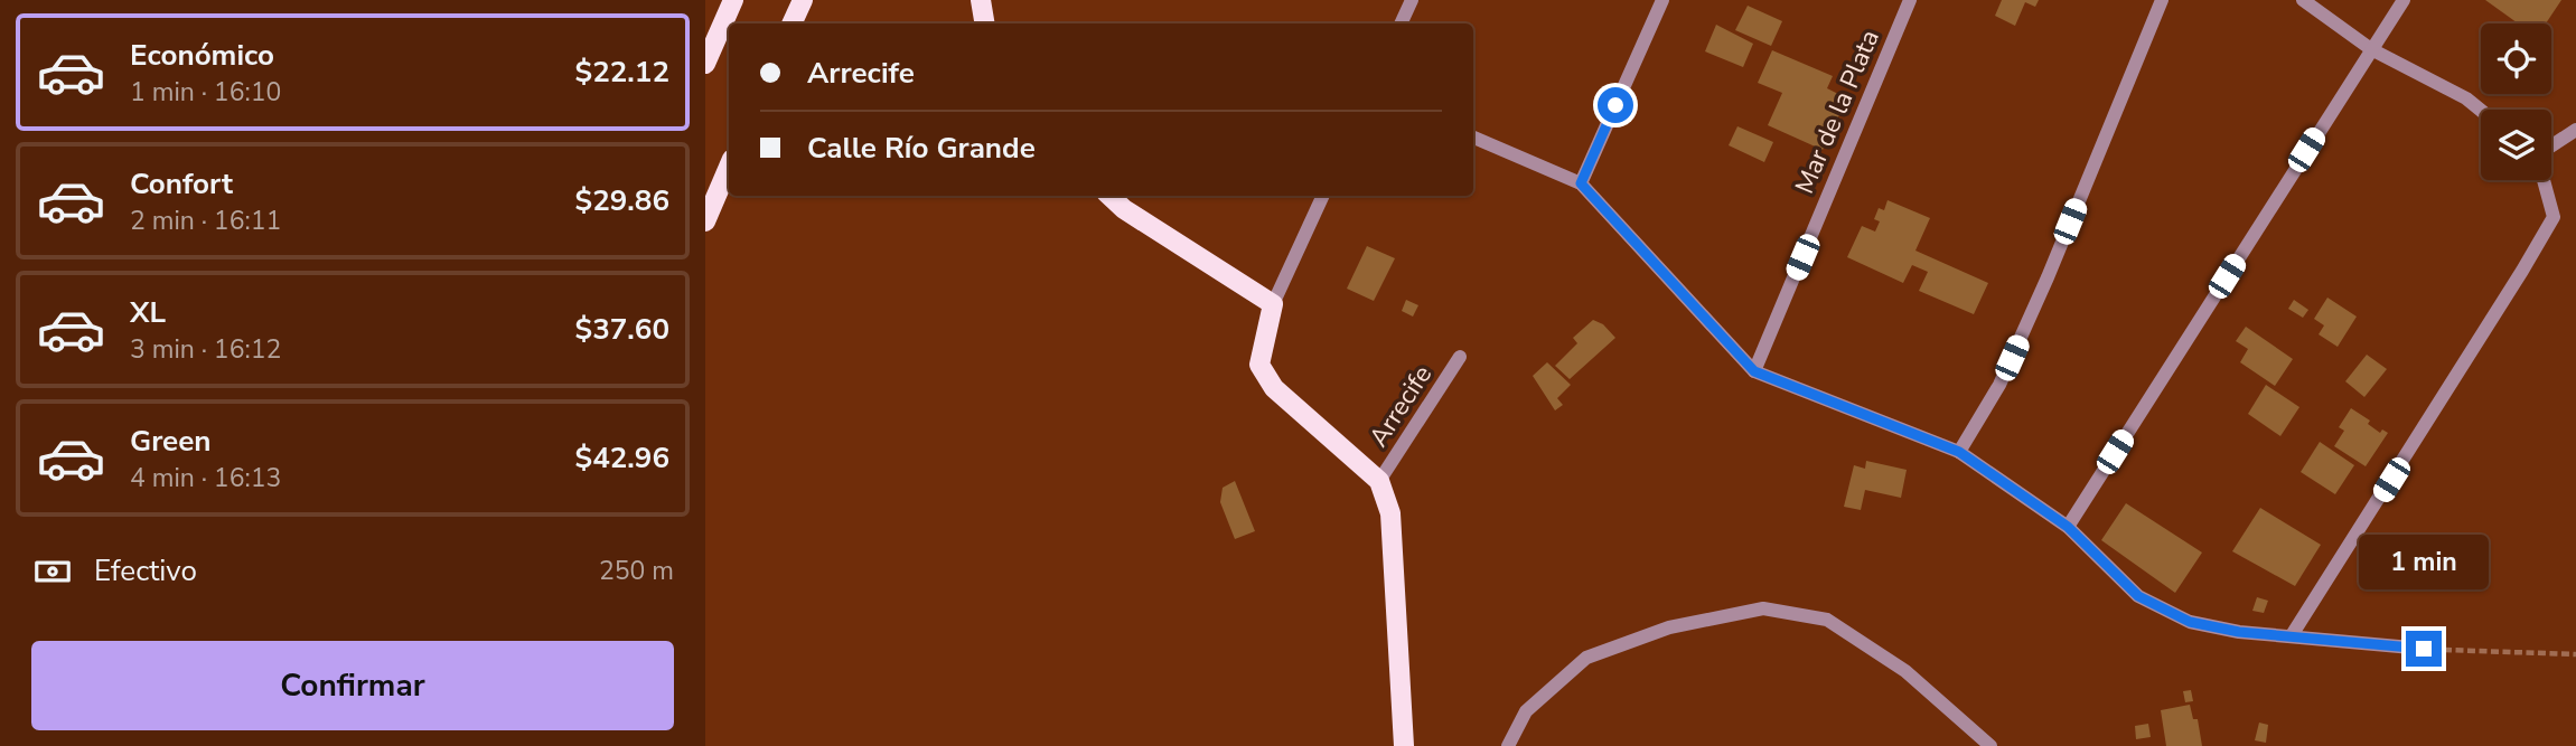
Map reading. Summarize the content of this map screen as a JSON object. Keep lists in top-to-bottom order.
{
  "streets": {
    "street": ["Mar de la Plata", "Arrecife"]
  },
  "page": {
    "list": [
      {
        "name": "Económico",
        "note": "1 min · 16:10",
        "value": "$22.12"
      },
      {
        "name": "Confort",
        "note": "2 min · 16:11",
        "value": "$29.86"
      },
      {
        "name": "XL",
        "note": "3 min · 16:12",
        "value": "$37.60"
      },
      {
        "name": "Green",
        "note": "4 min · 16:13",
        "value": "$42.96"
      }
    ],
    "banner": ["Arrecife", "Calle Río Grande"],
    "pay": ["Efectivo", "250 m"],
    "bubble": "1 min",
    "buttons": "Confirmar"
  }
}
